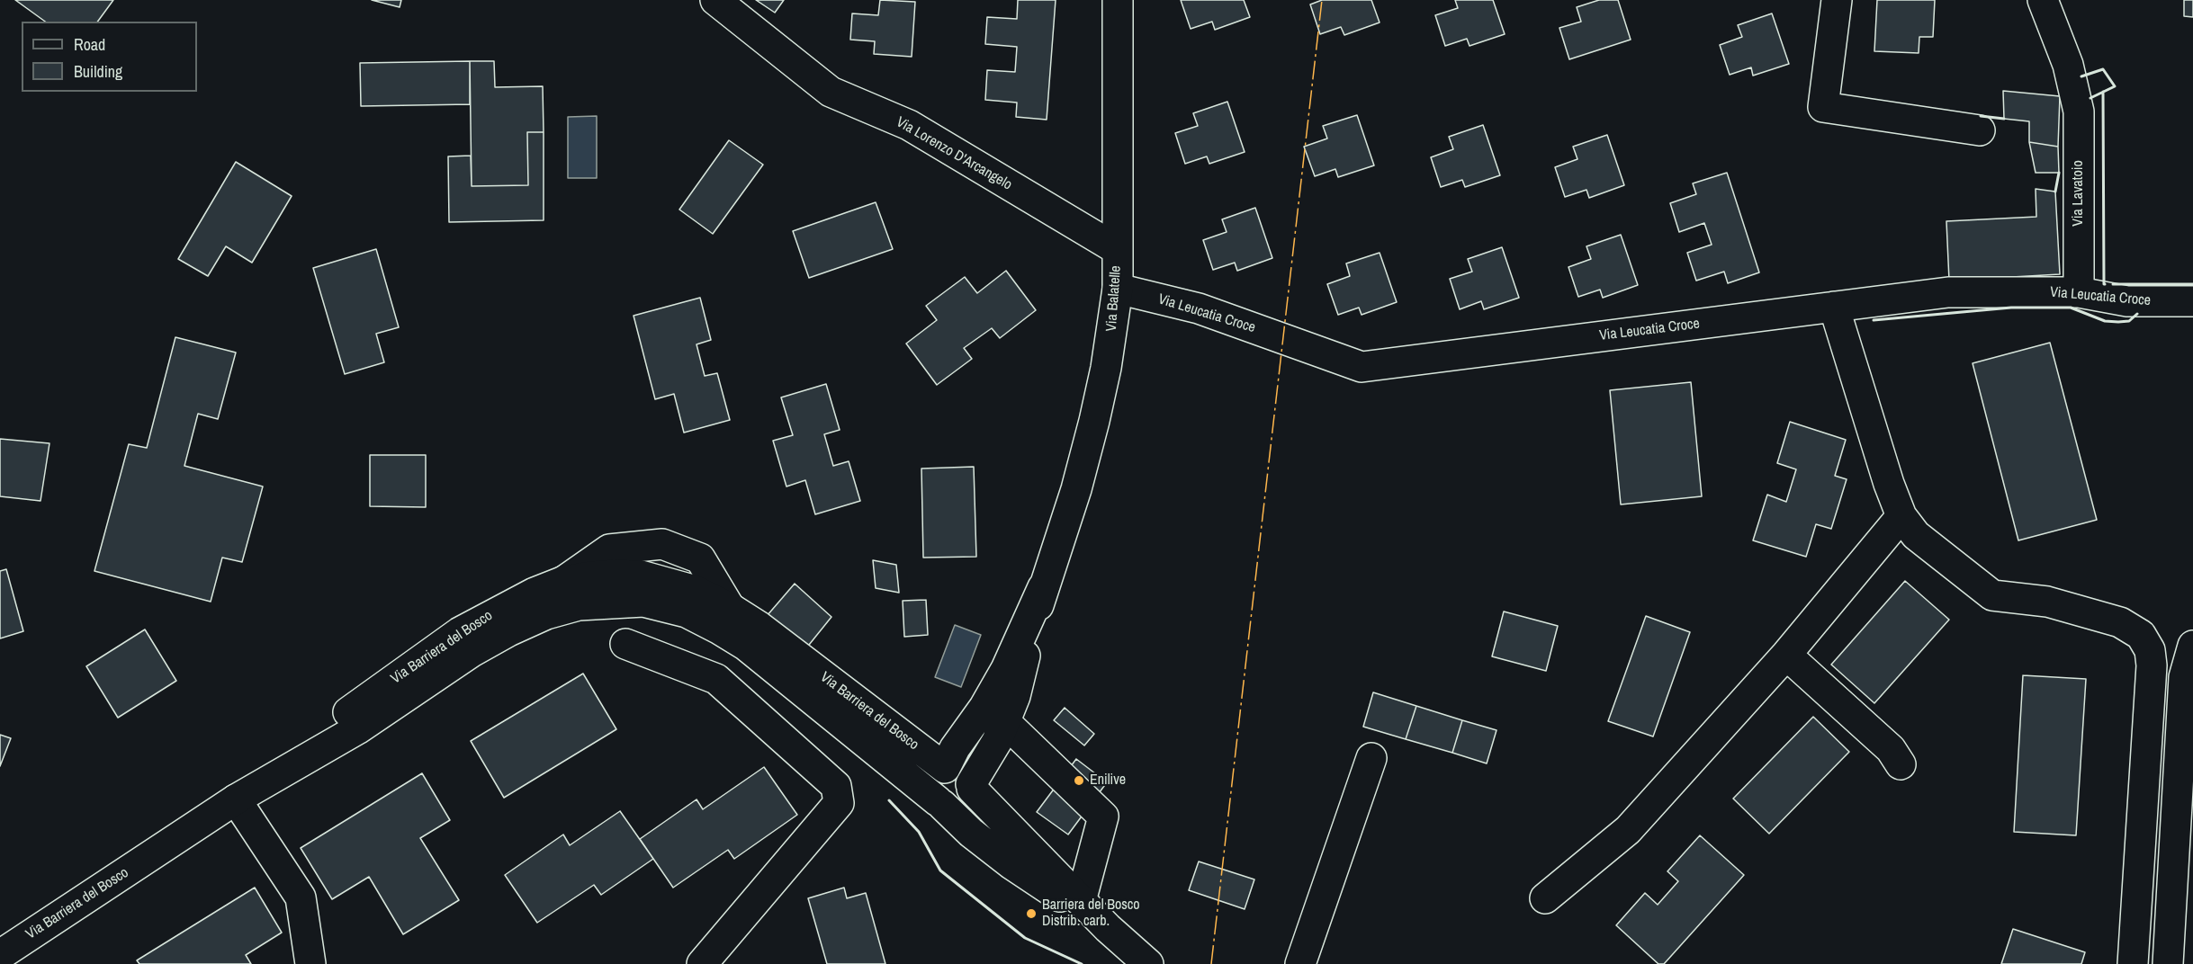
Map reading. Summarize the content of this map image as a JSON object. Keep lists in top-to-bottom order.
{
  "streets": {
    "main road": [
      "Via Lorenzo D'Arcangelo",
      "Via Lavatoio",
      "Via Leucatia Croce",
      "Via Balatelle",
      "Via Barriera del Bosco"
    ]
  },
  "crossings": [
    ["Via Lorenzo D'Arcangelo", "Via Balatelle"],
    ["Via Lavatoio", "Via Leucatia Croce"],
    ["Via Leucatia Croce", "Via Balatelle"]
  ],
  "places": ["Enilive", "Barriera del Bosco Distrib. carb."],
  "legend": ["Road", "Building"]
}
